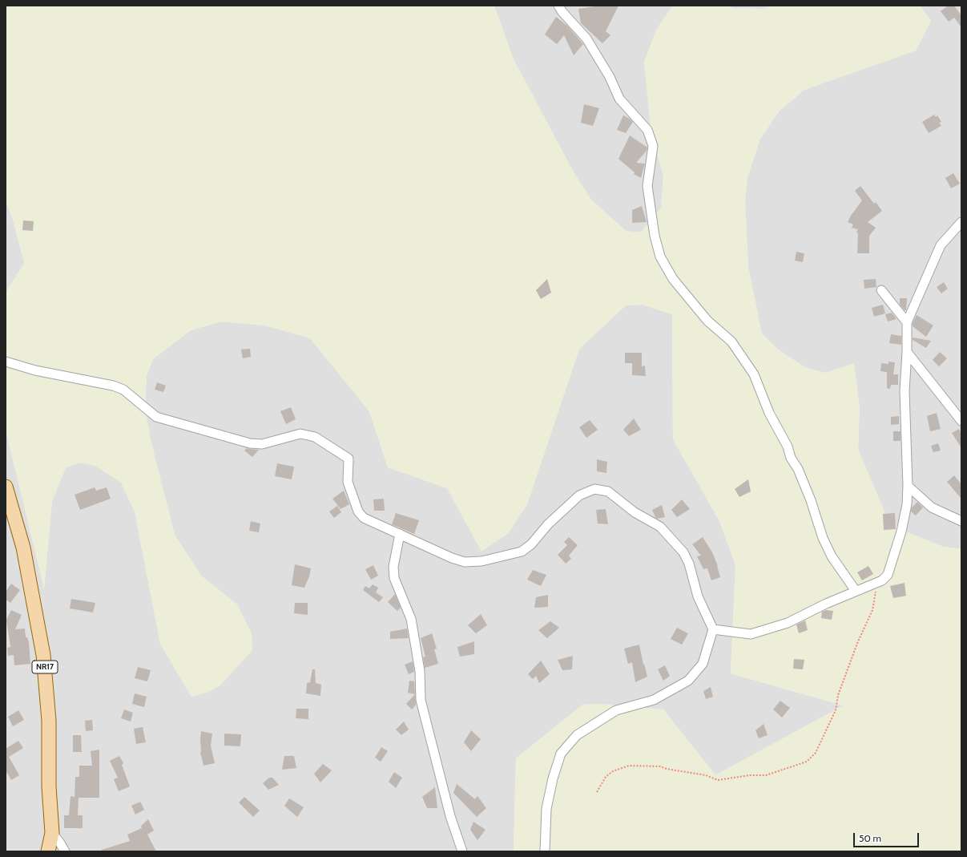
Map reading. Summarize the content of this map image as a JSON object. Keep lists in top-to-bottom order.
{
  "streets": {
    "main road": ["NR17"]
  },
  "scale_bar": "50 m"
}
